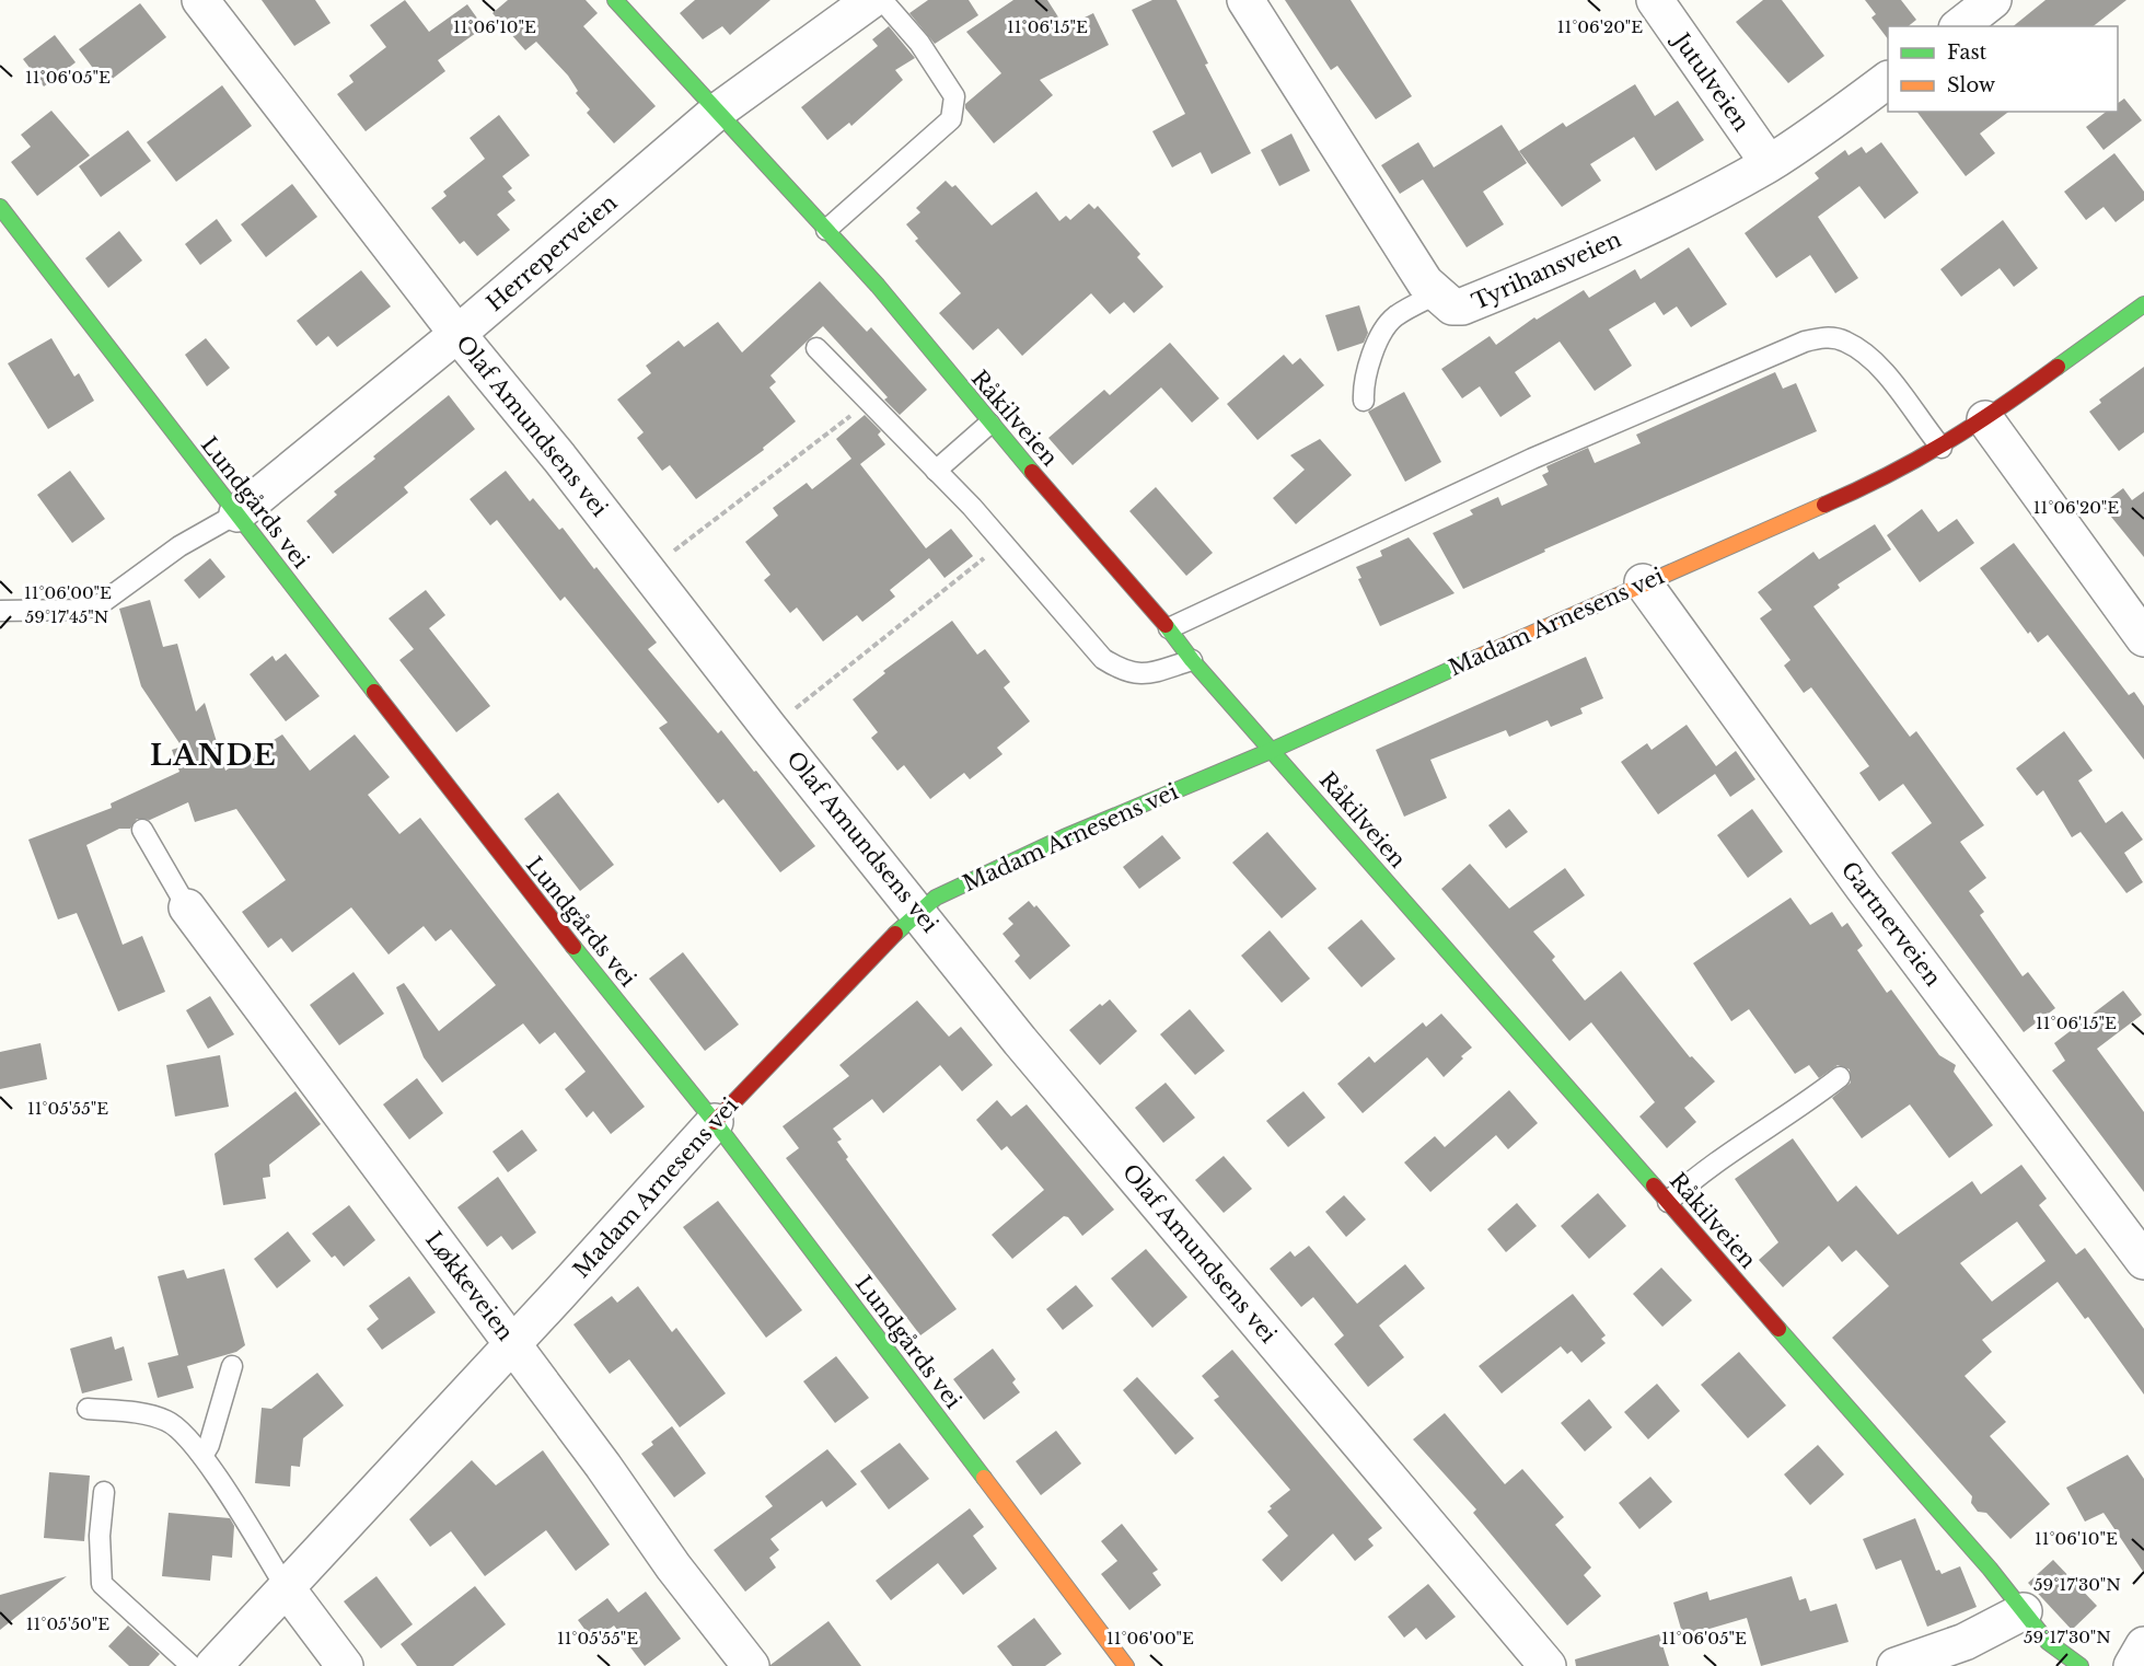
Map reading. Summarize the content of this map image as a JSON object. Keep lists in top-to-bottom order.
{
  "streets": {
    "street": [
      "Jutulveien",
      "Herreperveien",
      "Tyrihansveien",
      "Råkilveien",
      "Olaf Amundsens vei",
      "Lundgårds vei",
      "Madam Arnesens vei",
      "Gartnerveien",
      "Løkkeveien"
    ]
  },
  "crossings": [
    ["Jutulveien", "Tyrihansveien"],
    ["Herreperveien", "Råkilveien"],
    ["Herreperveien", "Olaf Amundsens vei"],
    ["Herreperveien", "Lundgårds vei"],
    ["Råkilveien", "Madam Arnesens vei"],
    ["Olaf Amundsens vei", "Madam Arnesens vei"],
    ["Lundgårds vei", "Madam Arnesens vei"],
    ["Madam Arnesens vei", "Gartnerveien"],
    ["Madam Arnesens vei", "Løkkeveien"]
  ],
  "districts": ["LANDE"],
  "legend": ["Fast", "Slow"],
  "coordinates": [
    "11°06'10\"E",
    "11°06'15\"E",
    "11°06'20\"E",
    "11°06'05\"E",
    "11°06'00\"E",
    "59°17'45\"N",
    "11°05'55\"E",
    "59°17'30\"N",
    "11°05'50\"E"
  ]
}
